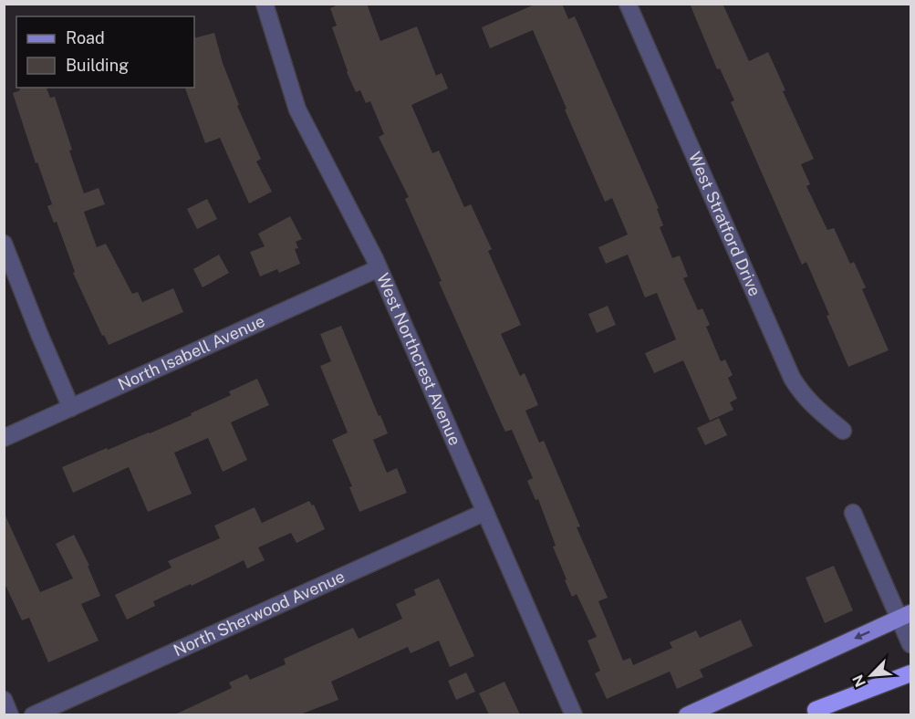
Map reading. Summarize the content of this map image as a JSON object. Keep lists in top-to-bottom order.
{
  "streets": {
    "street": [
      "West Stratford Drive",
      "North Isabell Avenue",
      "West Northcrest Avenue",
      "North Sherwood Avenue"
    ]
  },
  "crossings": [
    ["North Isabell Avenue", "West Northcrest Avenue"],
    ["West Northcrest Avenue", "North Sherwood Avenue"]
  ],
  "legend": ["Road", "Building"],
  "north": "bottom left"
}
